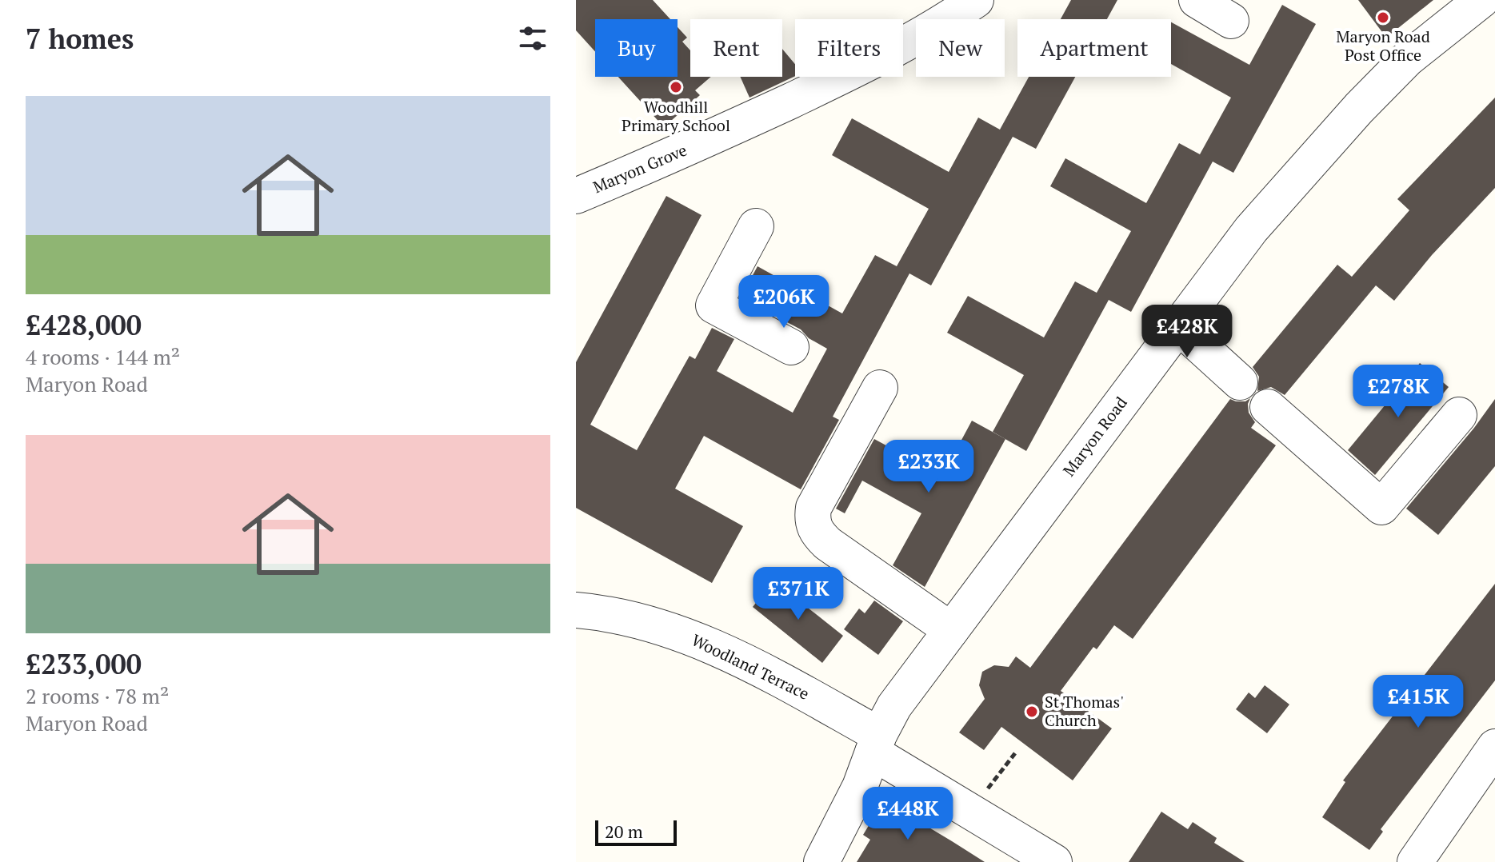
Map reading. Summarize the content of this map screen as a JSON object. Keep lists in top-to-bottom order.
{
  "streets": {
    "street": ["Maryon Grove", "Maryon Road", "Woodland Terrace"]
  },
  "crossings": [
    ["Maryon Road", "Woodland Terrace"]
  ],
  "places": ["Maryon Road Post Office", "Woodhill Primary School", "St Thomas' Church"],
  "scale_bar": "20 m",
  "page": {
    "heading": "7 homes",
    "chip": [
      "Buy",
      "Rent",
      "Filters",
      "New",
      "Apartment"
    ],
    "list": [
      {
        "name": "£428,000",
        "note": "4 rooms · 144 m² · Maryon Road"
      },
      {
        "name": "£233,000",
        "note": "2 rooms · 78 m² · Maryon Road"
      }
    ],
    "price": [
      "£206K",
      "£428K",
      "£278K",
      "£233K",
      "£371K",
      "£415K",
      "£448K"
    ],
    "scale": "20 m"
  }
}
